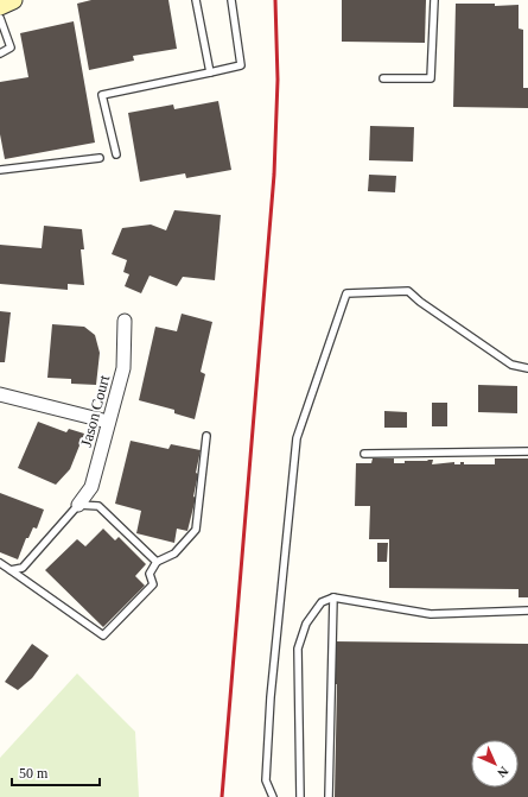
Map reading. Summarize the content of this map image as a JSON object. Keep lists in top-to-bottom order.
{
  "streets": {
    "street": ["Jason Court"]
  },
  "scale_bar": "50 m",
  "north": "bottom right"
}
